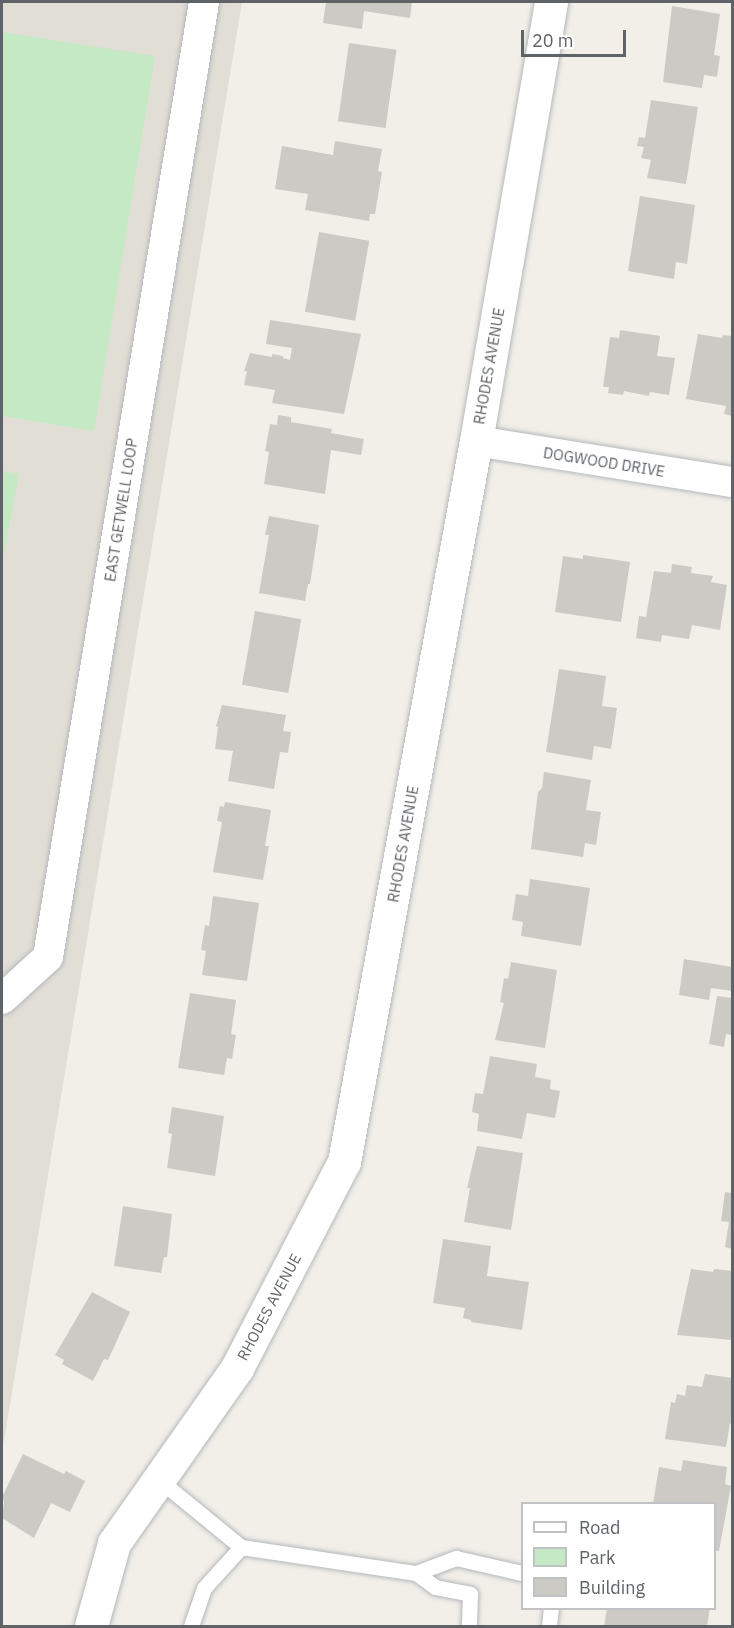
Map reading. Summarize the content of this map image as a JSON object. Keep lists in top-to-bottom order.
{
  "streets": {
    "main road": ["RHODES AVENUE"],
    "street": ["DOGWOOD DRIVE", "EAST GETWELL LOOP"]
  },
  "crossings": [
    ["RHODES AVENUE", "DOGWOOD DRIVE"]
  ],
  "legend": ["Road", "Park", "Building"],
  "scale_bar": "20 m"
}
